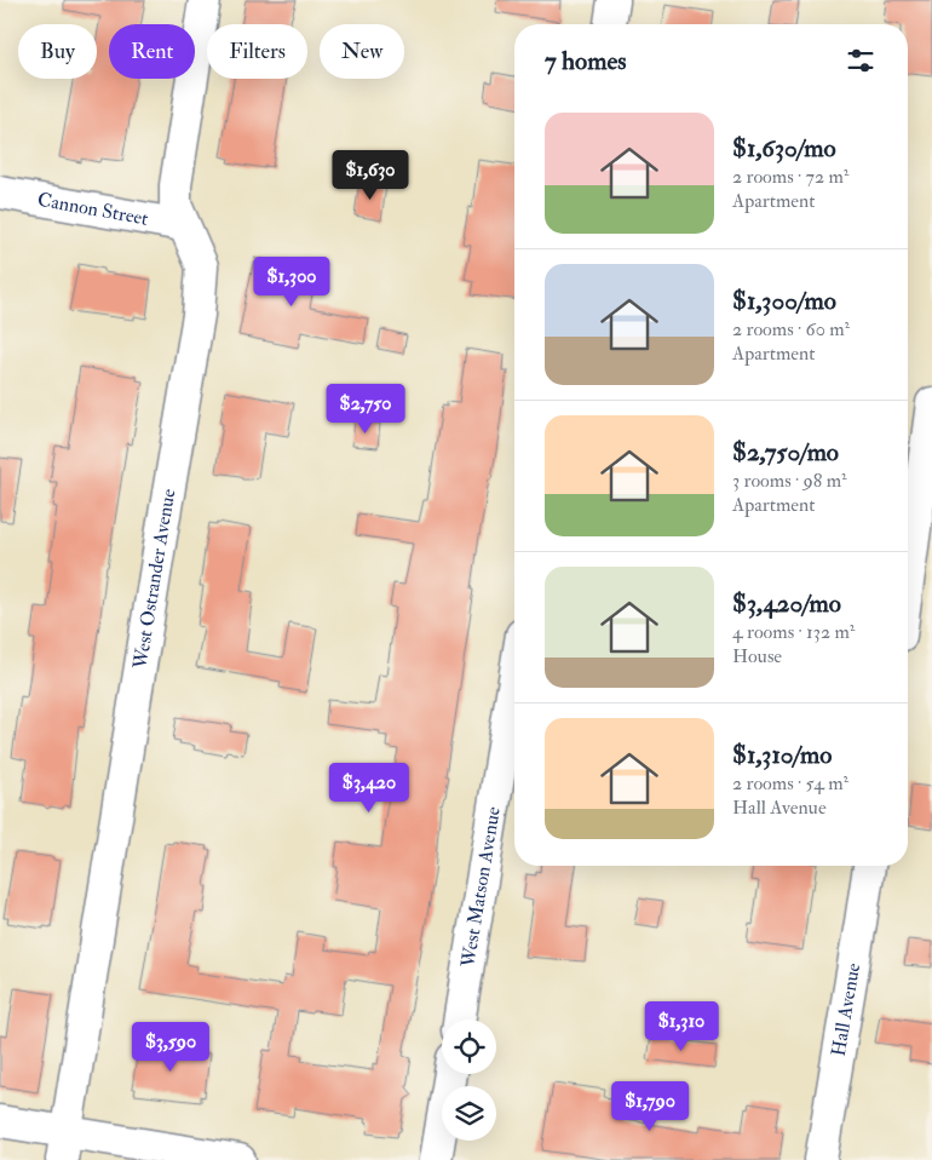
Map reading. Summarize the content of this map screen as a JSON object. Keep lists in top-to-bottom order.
{
  "streets": {
    "street": [
      "Cannon Street",
      "West Ostrander Avenue",
      "West Matson Avenue",
      "Hall Avenue"
    ]
  },
  "crossings": [
    ["Cannon Street", "West Ostrander Avenue"]
  ],
  "page": {
    "chip": [
      "Buy",
      "Rent",
      "Filters",
      "New"
    ],
    "heading": "7 homes",
    "list": [
      {
        "name": "$1,630/mo",
        "note": "2 rooms · 72 m² · Apartment"
      },
      {
        "name": "$1,300/mo",
        "note": "2 rooms · 60 m² · Apartment"
      },
      {
        "name": "$2,750/mo",
        "note": "3 rooms · 98 m² · Apartment"
      },
      {
        "name": "$3,420/mo",
        "note": "4 rooms · 132 m² · House"
      },
      {
        "name": "$1,310/mo",
        "note": "2 rooms · 54 m² · Hall Avenue"
      }
    ],
    "price": [
      "$1,630",
      "$1,300",
      "$2,750",
      "$3,420",
      "$1,310",
      "$3,590",
      "$1,790"
    ]
  }
}
